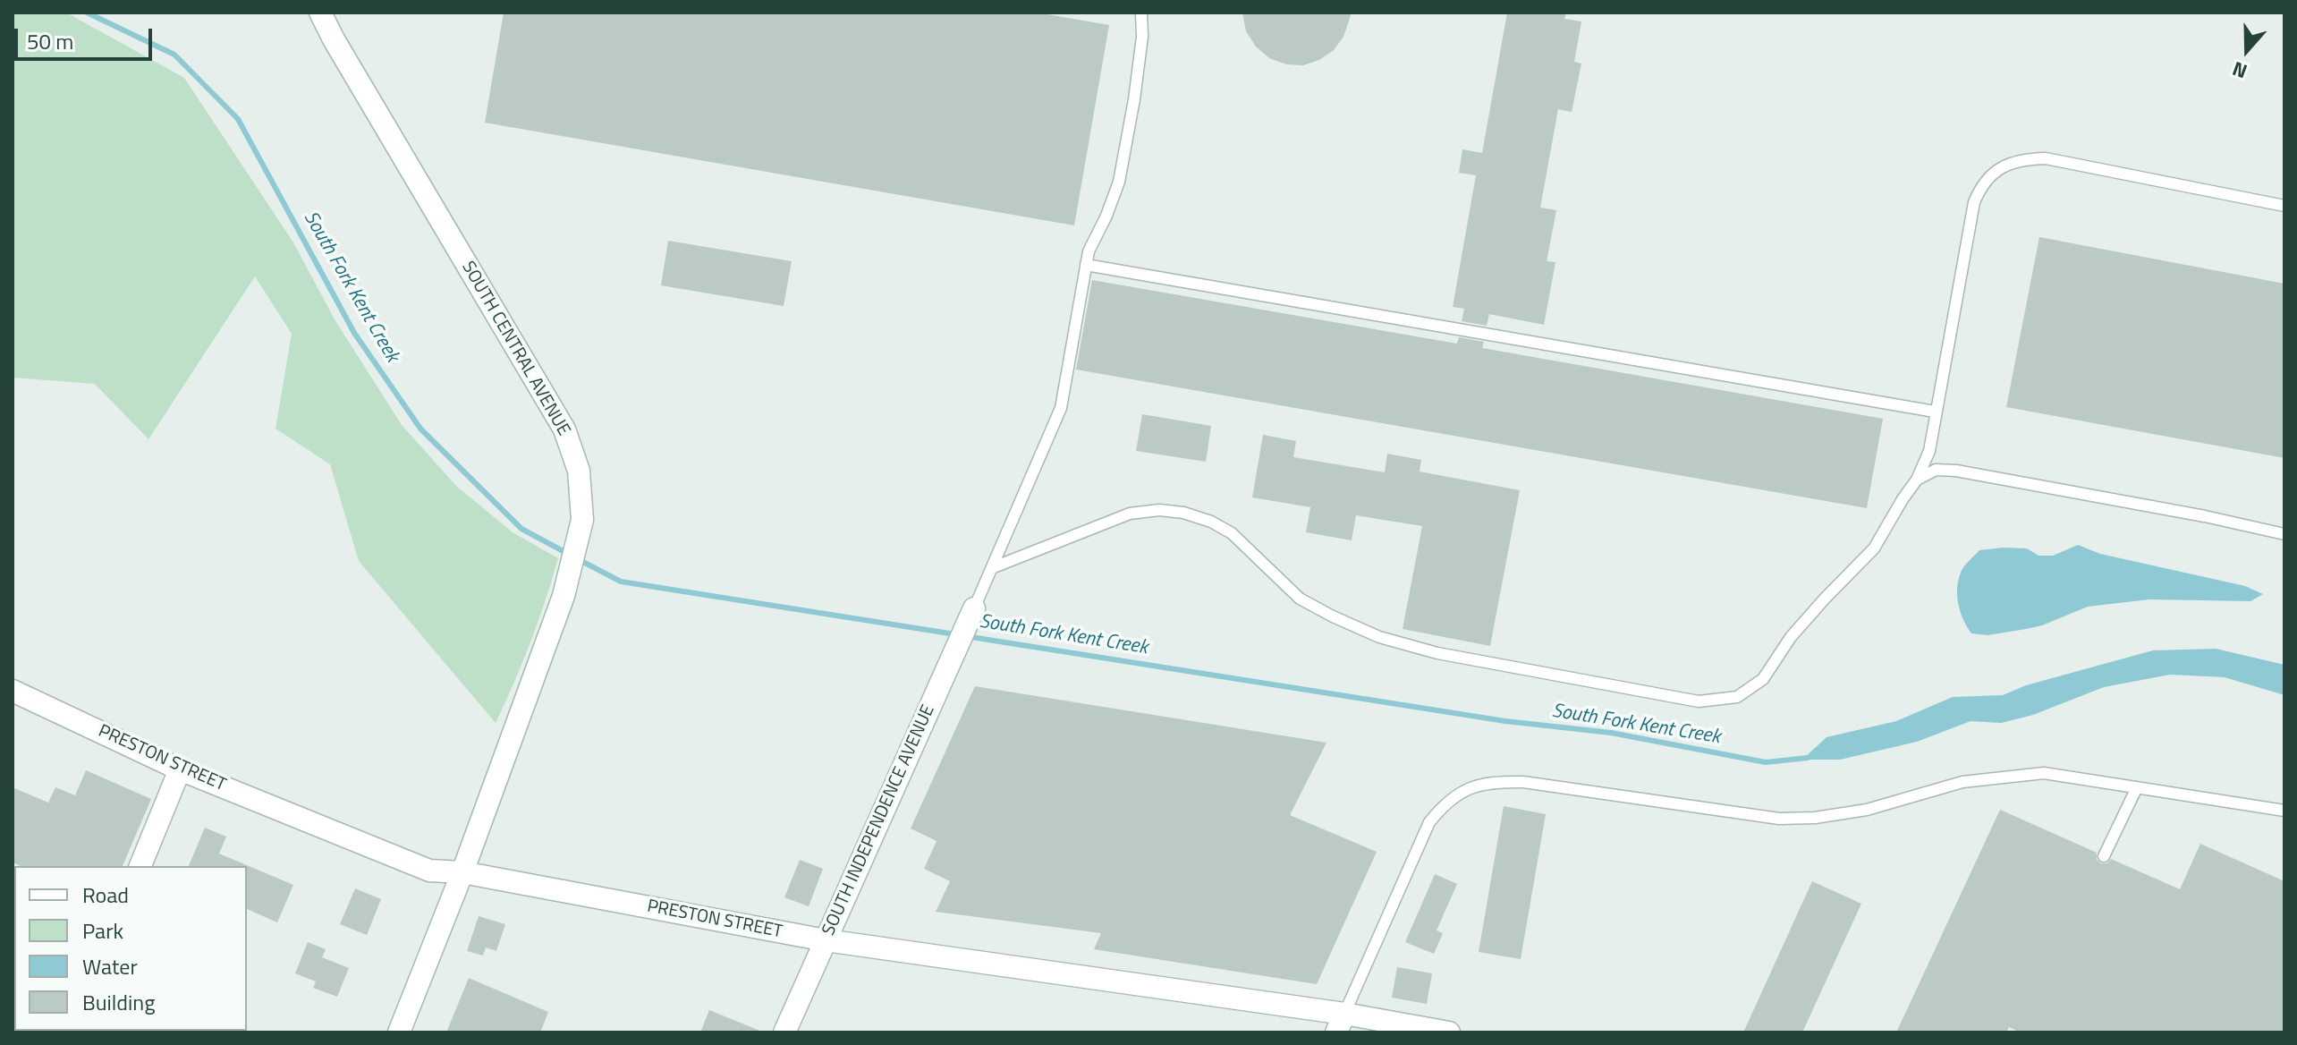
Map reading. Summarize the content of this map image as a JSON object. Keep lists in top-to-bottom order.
{
  "streets": {
    "street": ["SOUTH CENTRAL AVENUE", "PRESTON STREET", "SOUTH INDEPENDENCE AVENUE"]
  },
  "crossings": [
    ["SOUTH CENTRAL AVENUE", "PRESTON STREET"],
    ["PRESTON STREET", "SOUTH INDEPENDENCE AVENUE"]
  ],
  "water": ["South Fork Kent Creek"],
  "legend": [
    "Road",
    "Park",
    "Water",
    "Building"
  ],
  "scale_bar": "50 m",
  "north": "bottom"
}
